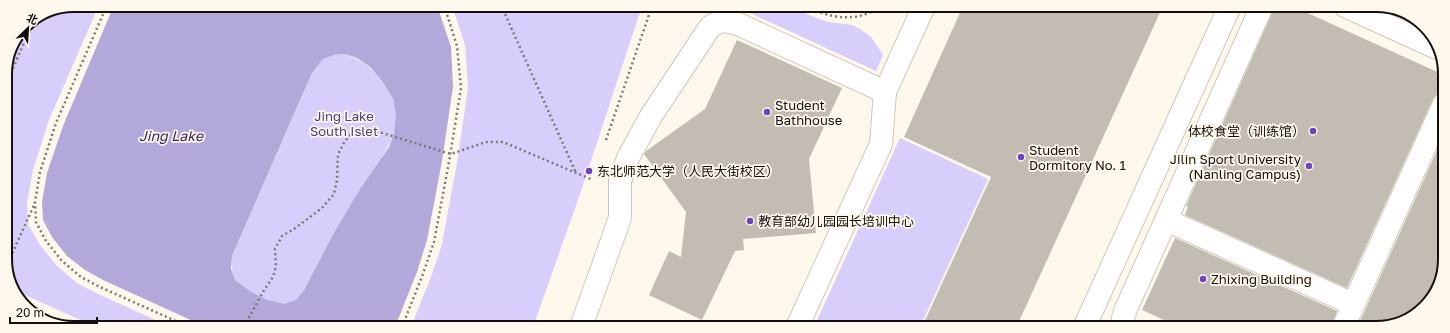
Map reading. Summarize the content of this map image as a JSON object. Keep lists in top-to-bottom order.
{
  "water": ["Jing Lake"],
  "parks": ["Jing Lake South Islet"],
  "places": [
    "Student Bathhouse",
    "体校食堂（训练馆）",
    "Student Dormitory No. 1",
    "Jilin Sport University (Nanling Campus)",
    "东北师范大学（人民大街校区）",
    "教育部幼儿园园长培训中心",
    "Zhixing Building"
  ],
  "scale_bar": "20 m",
  "north": "top right"
}
